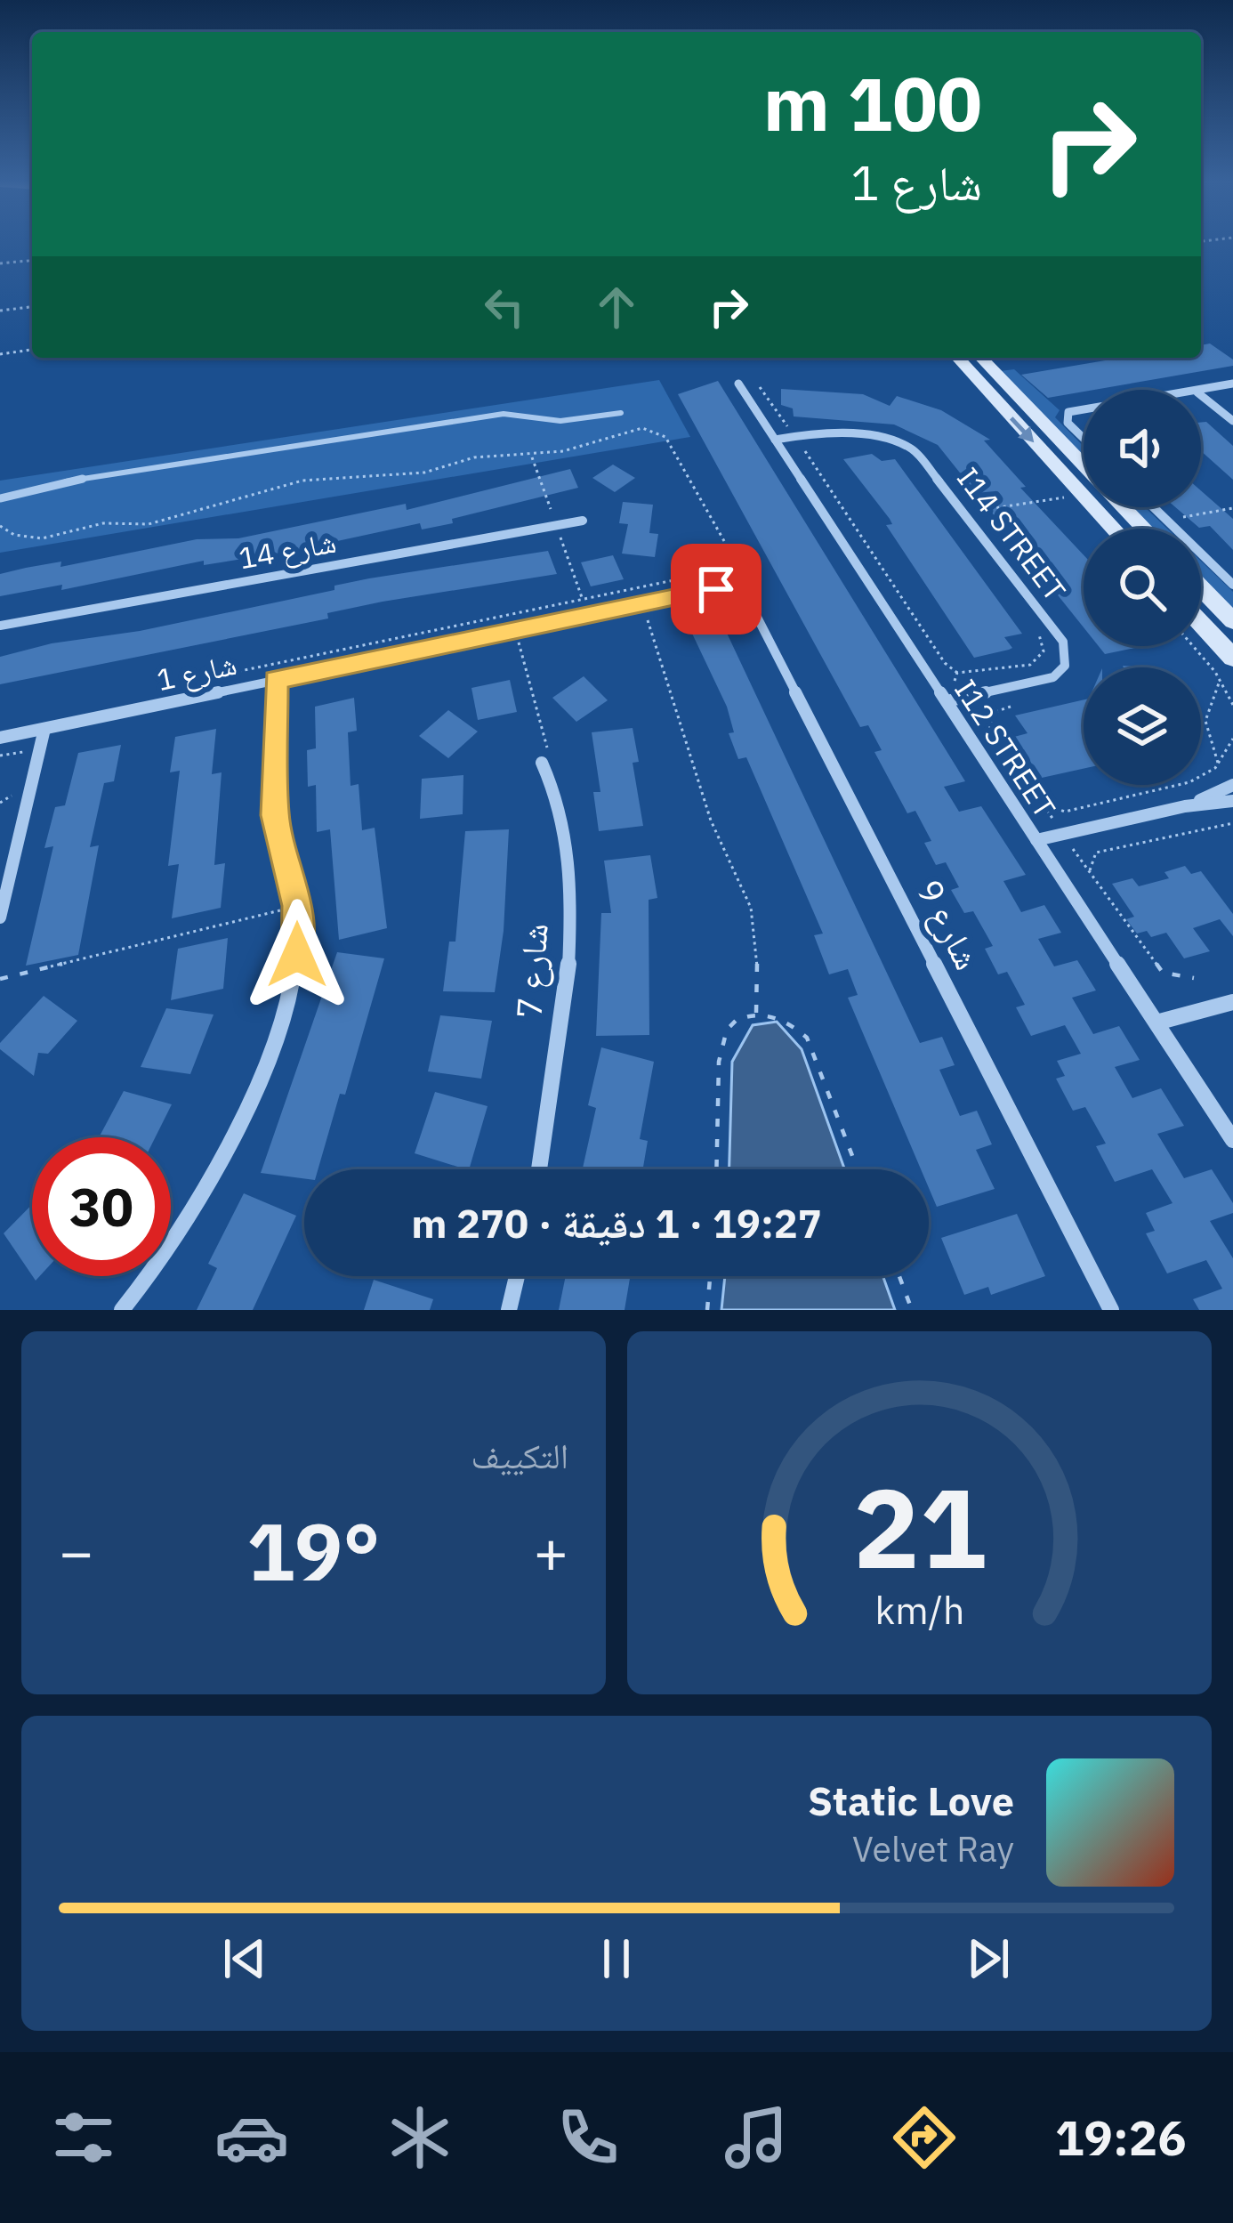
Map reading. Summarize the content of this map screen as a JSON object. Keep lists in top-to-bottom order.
{
  "streets": {
    "street": [
      "I14 STREET",
      "شارع 14",
      "شارع 1",
      "I12 STREET",
      "شارع 9",
      "شارع 7"
    ]
  },
  "crossings": [
    ["I14 STREET", "I12 STREET"],
    ["شارع 1", "شارع 9"]
  ],
  "page": {
    "turn": ["100 m", "شارع 1"],
    "limit": "30",
    "trip": "19:27 · 1 دقيقة · 270 m",
    "tile": "التكييف",
    "heat": ["−", "19°", "+"],
    "song": ["Static Love", "Velvet Ray"],
    "tabs": "19:26",
    "gauge": ["21", "km/h"]
  }
}
